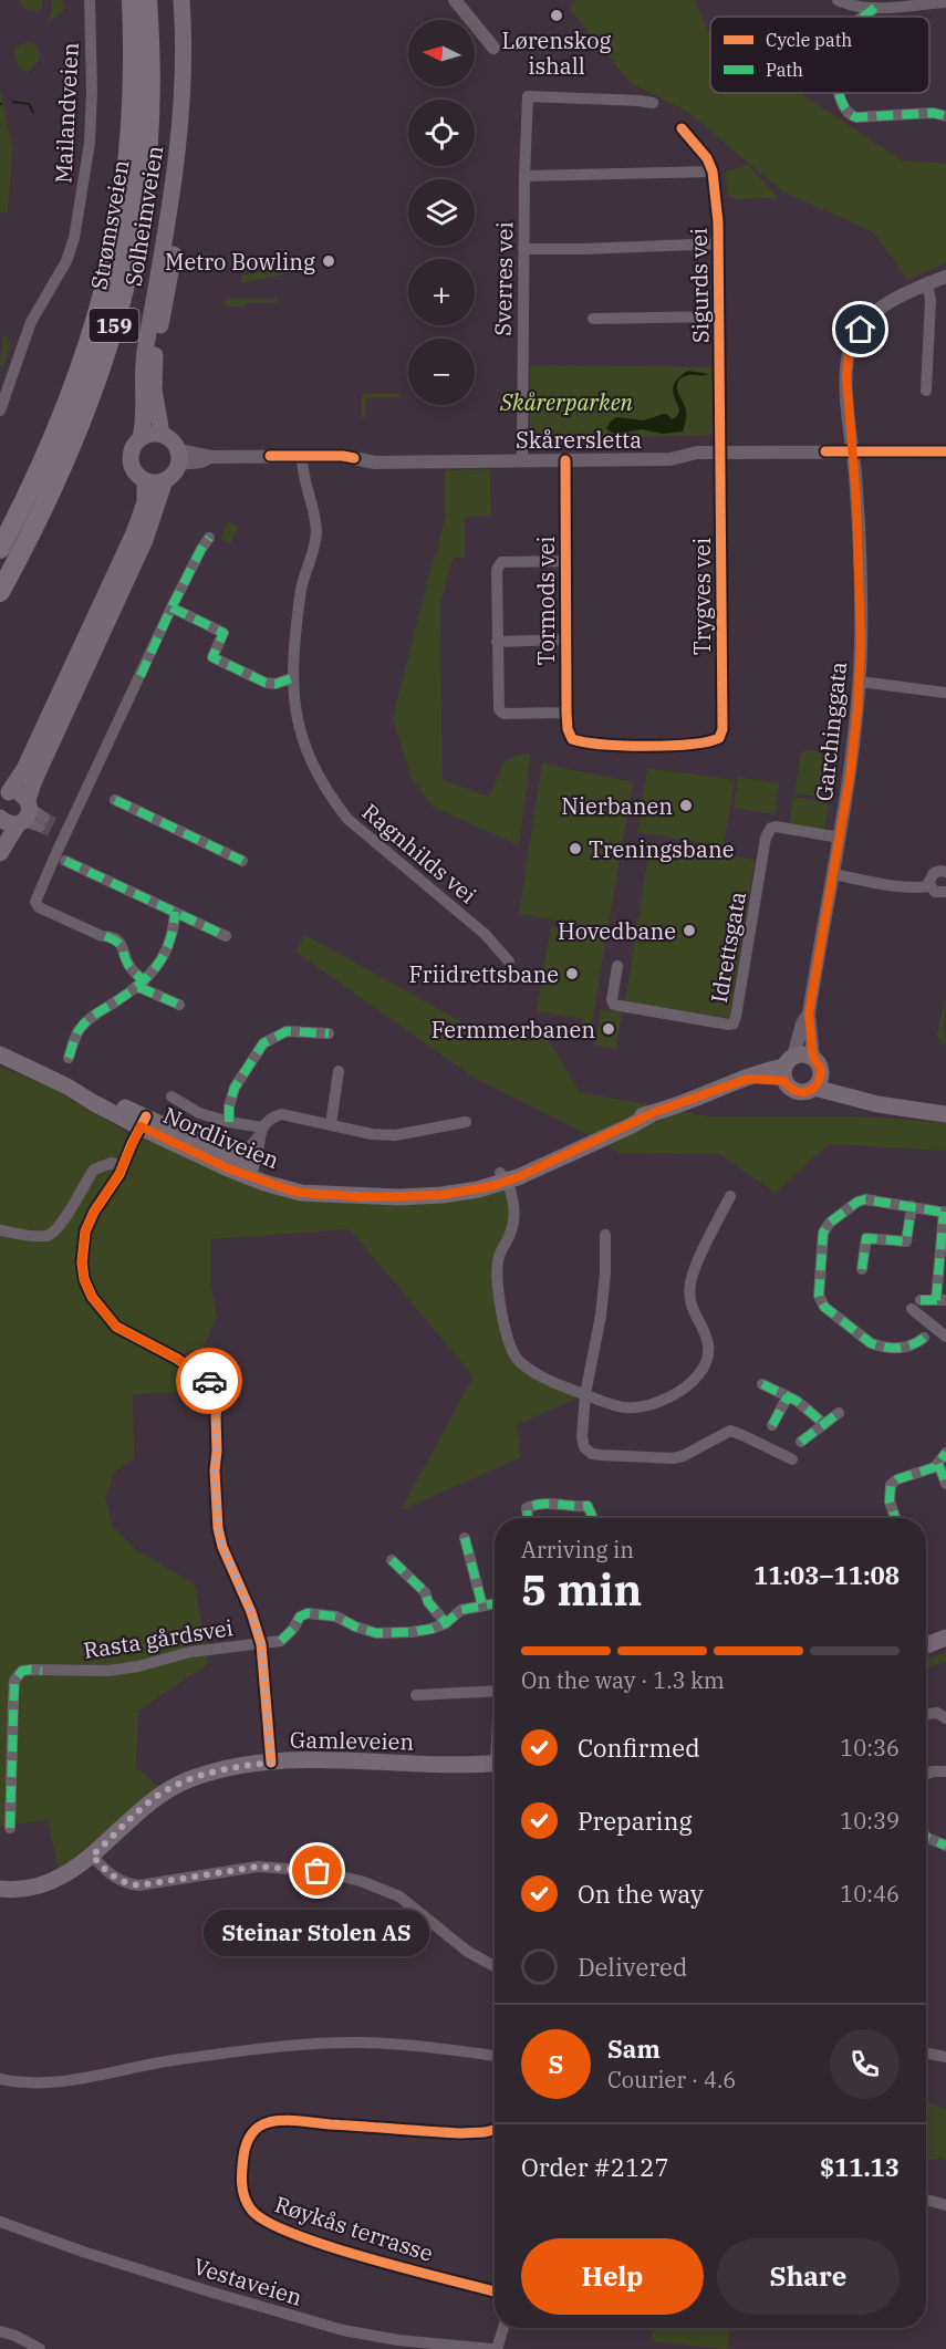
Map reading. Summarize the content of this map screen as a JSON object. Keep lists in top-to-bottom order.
{
  "streets": {
    "highway": ["Strømsveien", "159"],
    "main road": ["Solheimveien", "Nordliveien", "Gamleveien"],
    "street": [
      "Mailandveien",
      "Sverres vei",
      "Sigurds vei",
      "Skårersletta",
      "Trygves vei",
      "Tormods vei",
      "Garchinggata",
      "Ragnhilds vei",
      "Idrettsgata",
      "Rasta gårdsvei",
      "Røykås terrasse",
      "Vestaveien"
    ]
  },
  "crossings": [
    ["Solheimveien", "Skårersletta"],
    ["Sverres vei", "Skårersletta"],
    ["Sigurds vei", "Skårersletta"],
    ["Sigurds vei", "Trygves vei"],
    ["Skårersletta", "Trygves vei"],
    ["Skårersletta", "Tormods vei"],
    ["Skårersletta", "Garchinggata"],
    ["Skårersletta", "Ragnhilds vei"],
    ["Trygves vei", "Tormods vei"],
    ["Garchinggata", "Idrettsgata"],
    ["Garchinggata", "Nordliveien"]
  ],
  "parks": ["Skårerparken"],
  "places": [
    "Lørenskog ishall",
    "Metro Bowling",
    "Nierbanen",
    "Treningsbane",
    "Hovedbane",
    "Friidrettsbane",
    "Fermmerbanen",
    "Steinar Stolen AS"
  ],
  "legend": ["Cycle path", "Path"],
  "north": "left",
  "page": {
    "map_buttons": ["+", "−"],
    "heading": ["5 min", "Arriving in", "11:03–11:08"],
    "panel": [
      "Sam",
      "Courier · 4.6",
      "Order #2127",
      "$11.13"
    ],
    "bar": "On the way · 1.3 km",
    "list": [
      ["Confirmed", "10:36"],
      ["Preparing", "10:39"],
      ["On the way", "10:46"],
      "Delivered"
    ],
    "bubble": "Steinar Stolen AS",
    "round": "S",
    "buttons": ["Help", "Share"]
  }
}
